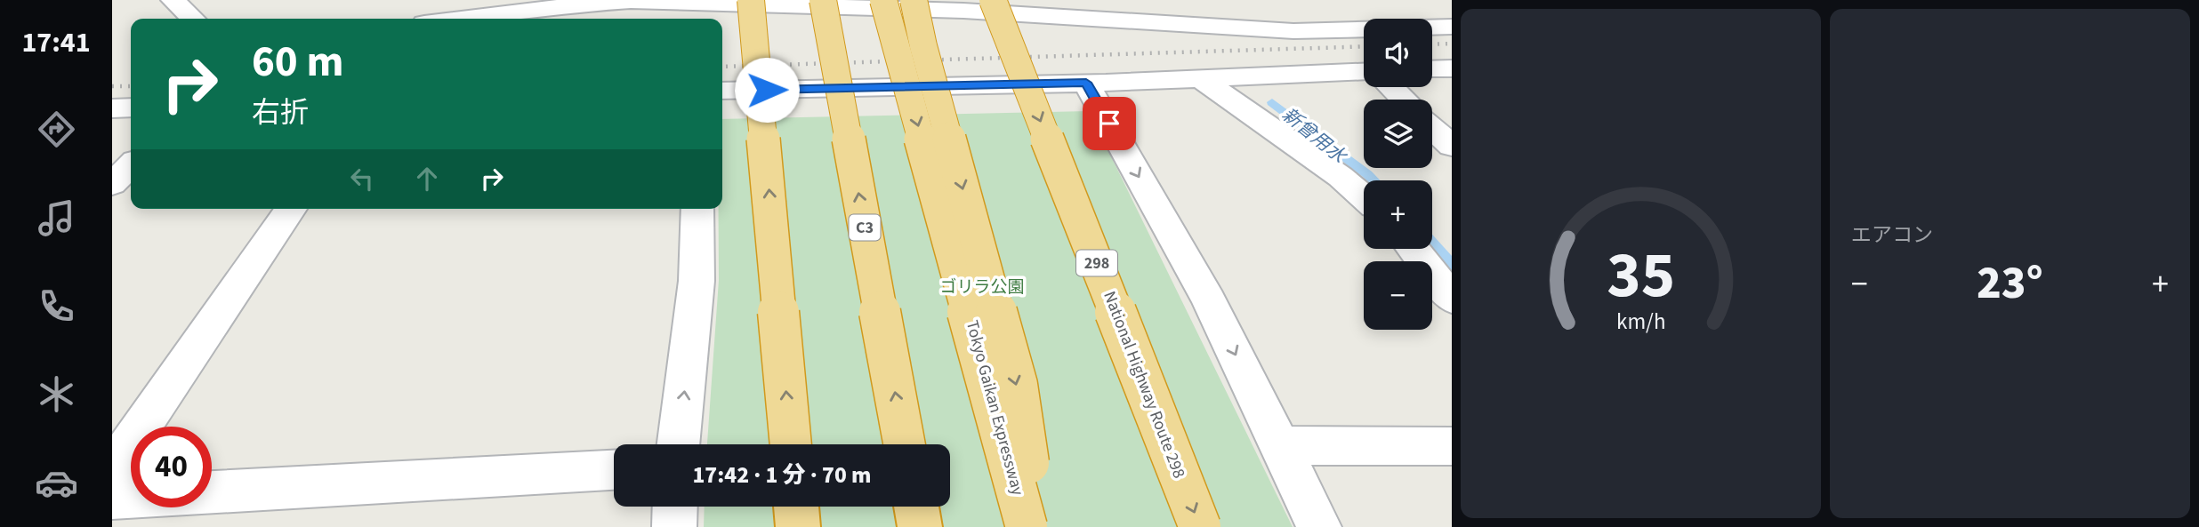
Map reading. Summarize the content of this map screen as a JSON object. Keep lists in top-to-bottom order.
{
  "streets": {
    "highway": [
      "C3",
      "298",
      "National Highway Route 298",
      "Tokyo Gaikan Expressway"
    ]
  },
  "water": ["新曾用水"],
  "parks": ["ゴリラ公園"],
  "page": {
    "tabs": "17:41",
    "tile": "エアコン",
    "map_buttons": ["+", "−"],
    "turn": ["60 m", "右折"],
    "heat": ["−", "23°", "+"],
    "limit": "40",
    "trip": "17:42 · 1 分 · 70 m",
    "gauge": ["35", "km/h"]
  }
}
